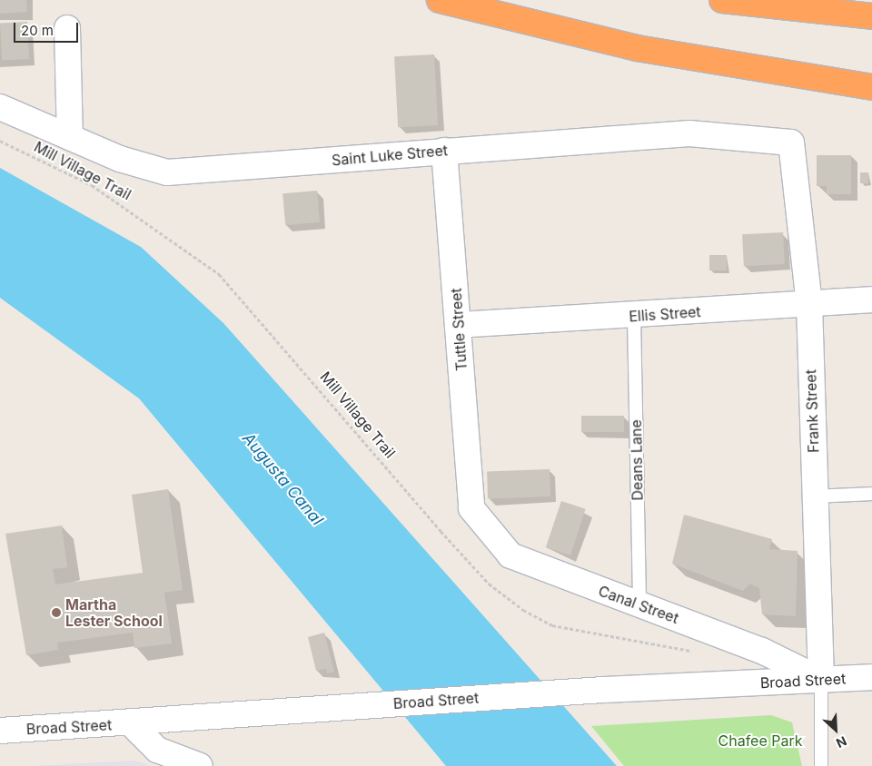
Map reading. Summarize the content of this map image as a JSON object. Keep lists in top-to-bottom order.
{
  "streets": {
    "street": [
      "Saint Luke Street",
      "Ellis Street",
      "Tuttle Street",
      "Frank Street",
      "Canal Street",
      "Broad Street"
    ],
    "lane": ["Deans Lane"],
    "path": ["Mill Village Trail"]
  },
  "crossings": [
    ["Saint Luke Street", "Tuttle Street"],
    ["Saint Luke Street", "Frank Street"],
    ["Ellis Street", "Tuttle Street"],
    ["Ellis Street", "Frank Street"],
    ["Ellis Street", "Deans Lane"],
    ["Tuttle Street", "Canal Street"],
    ["Frank Street", "Canal Street"],
    ["Frank Street", "Broad Street"],
    ["Deans Lane", "Canal Street"],
    ["Canal Street", "Broad Street"]
  ],
  "water": ["Augusta Canal"],
  "parks": ["Chafee Park"],
  "places": ["Martha Lester School"],
  "scale_bar": "20 m",
  "north": "bottom right"
}
